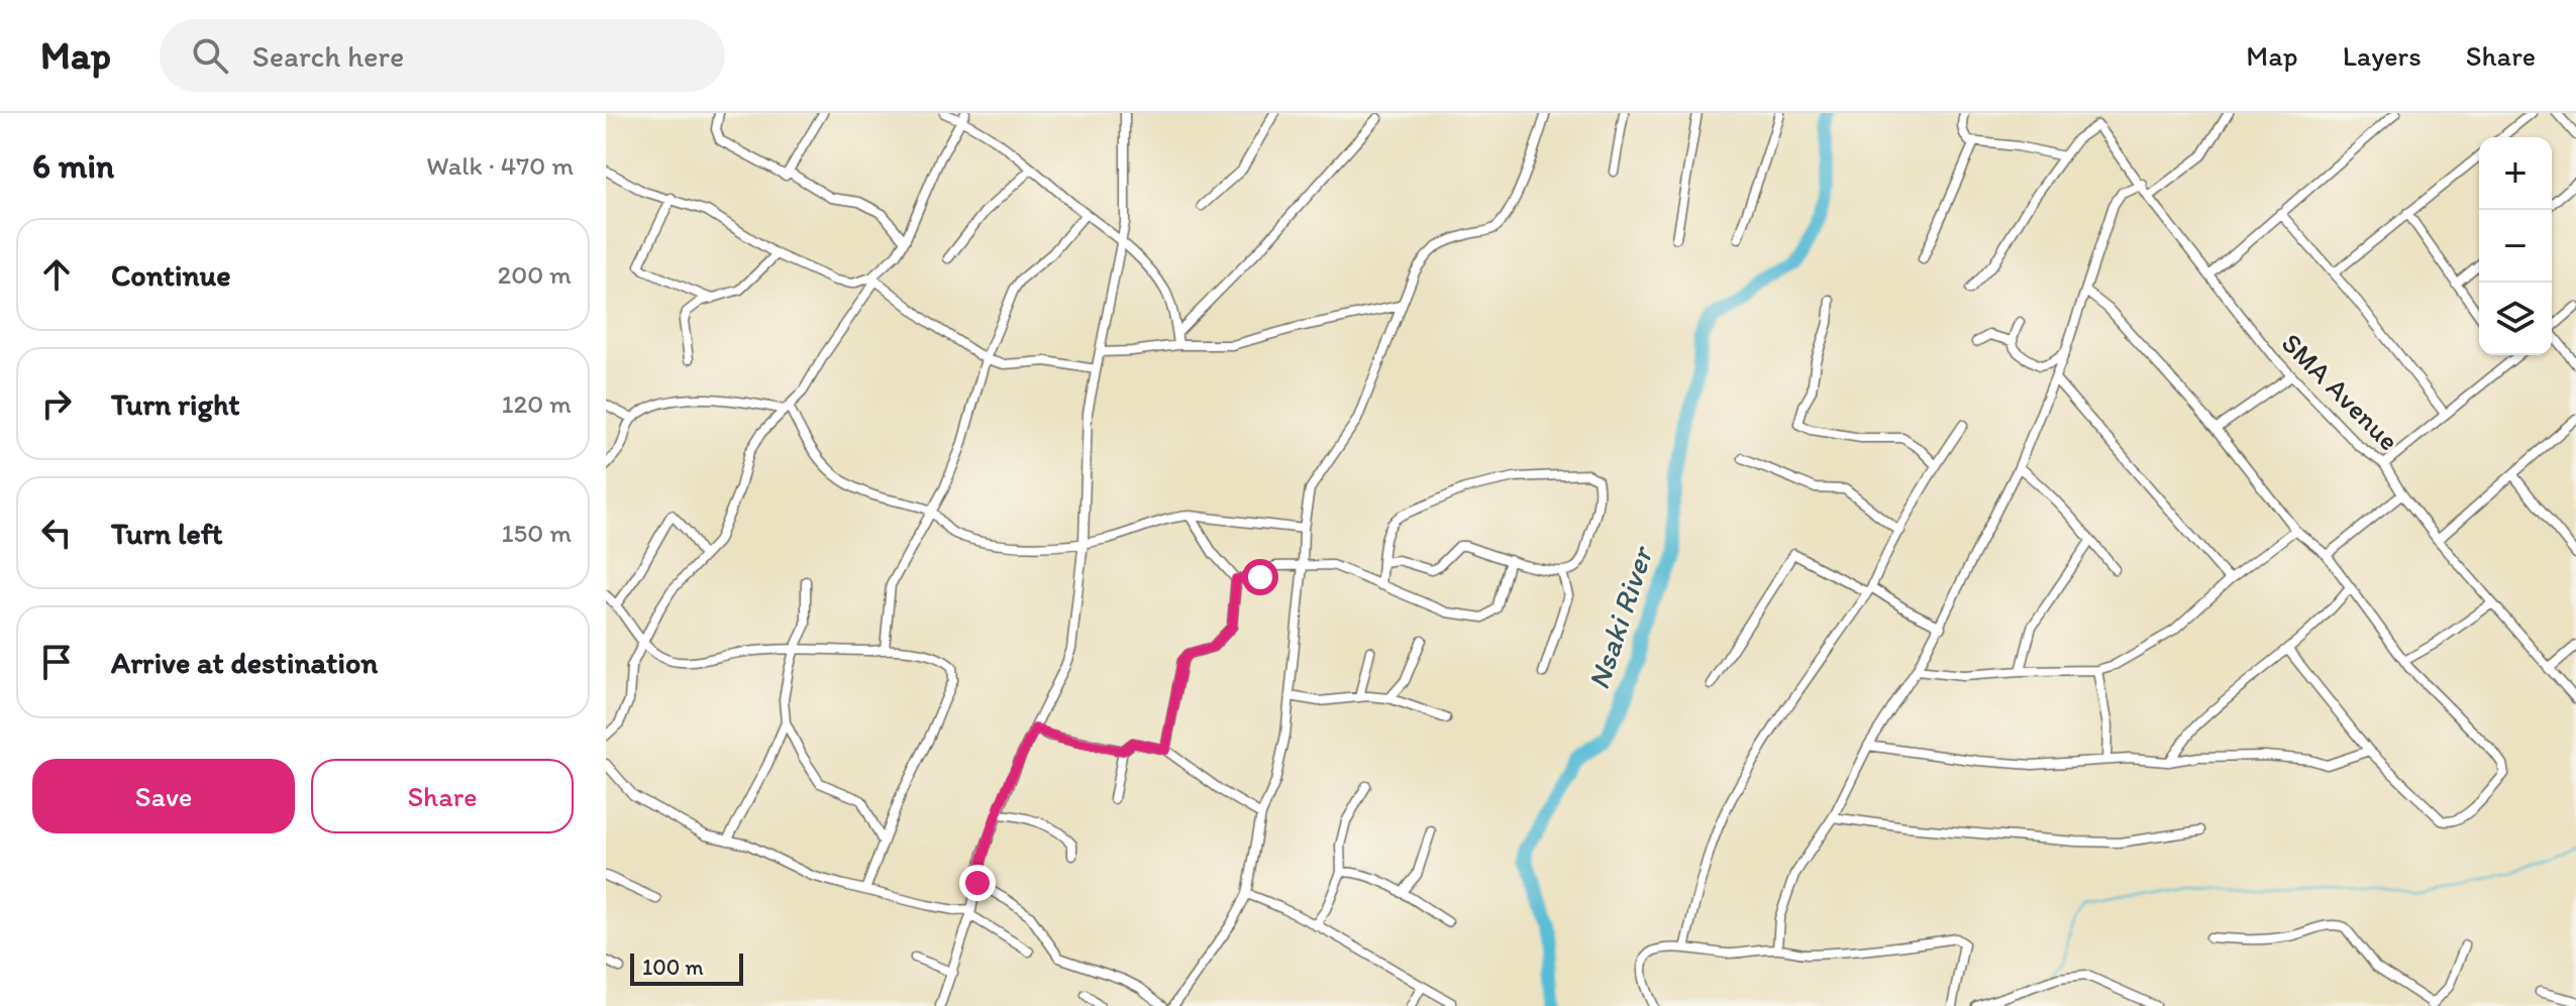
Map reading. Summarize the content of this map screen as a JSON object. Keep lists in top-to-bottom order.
{
  "streets": {
    "street": ["SMA Avenue"]
  },
  "water": ["Nsaki River"],
  "scale_bar": "100 m",
  "page": {
    "header": "Map",
    "search": "Search here",
    "nav": ["Map", "Layers", "Share"],
    "heading": ["6 min", "Walk · 470 m"],
    "map_buttons": ["+", "−"],
    "list": [
      ["Continue", "200 m"],
      ["Turn right", "120 m"],
      ["Turn left", "150 m"],
      "Arrive at destination"
    ],
    "buttons": ["Save", "Share"],
    "scale": "100 m"
  }
}
